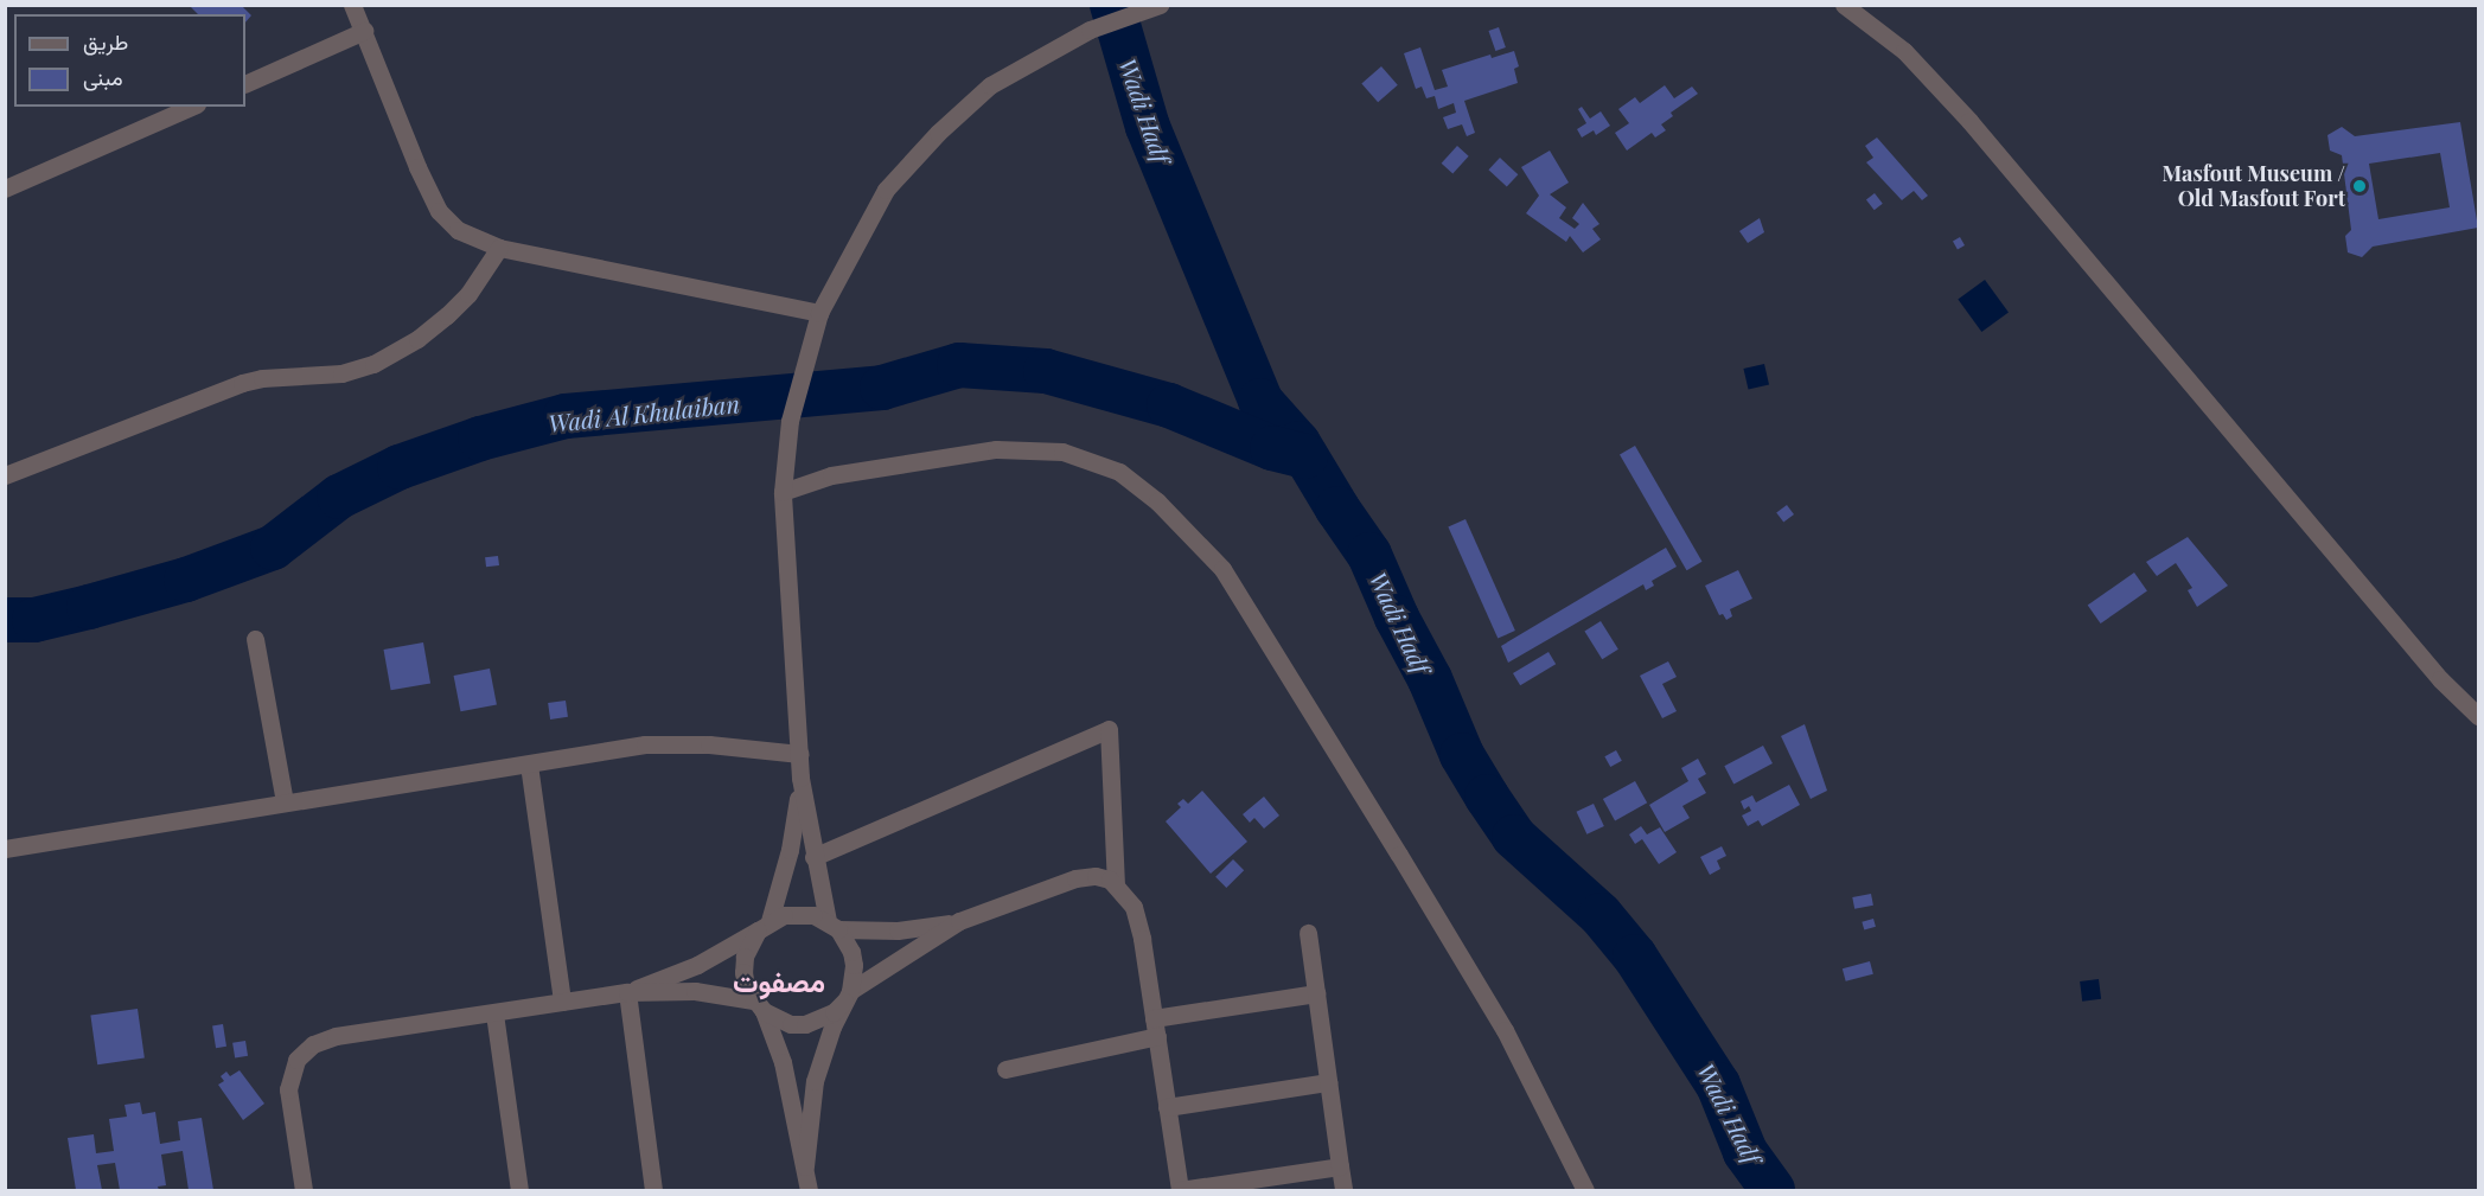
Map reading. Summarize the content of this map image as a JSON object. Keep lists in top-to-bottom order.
{
  "districts": ["مصفوت"],
  "water": ["Wadi Hadf", "Wadi Al Khulaiban"],
  "places": ["Masfout Museum / Old Masfout Fort"],
  "legend": ["طريق", "مبنى"]
}
